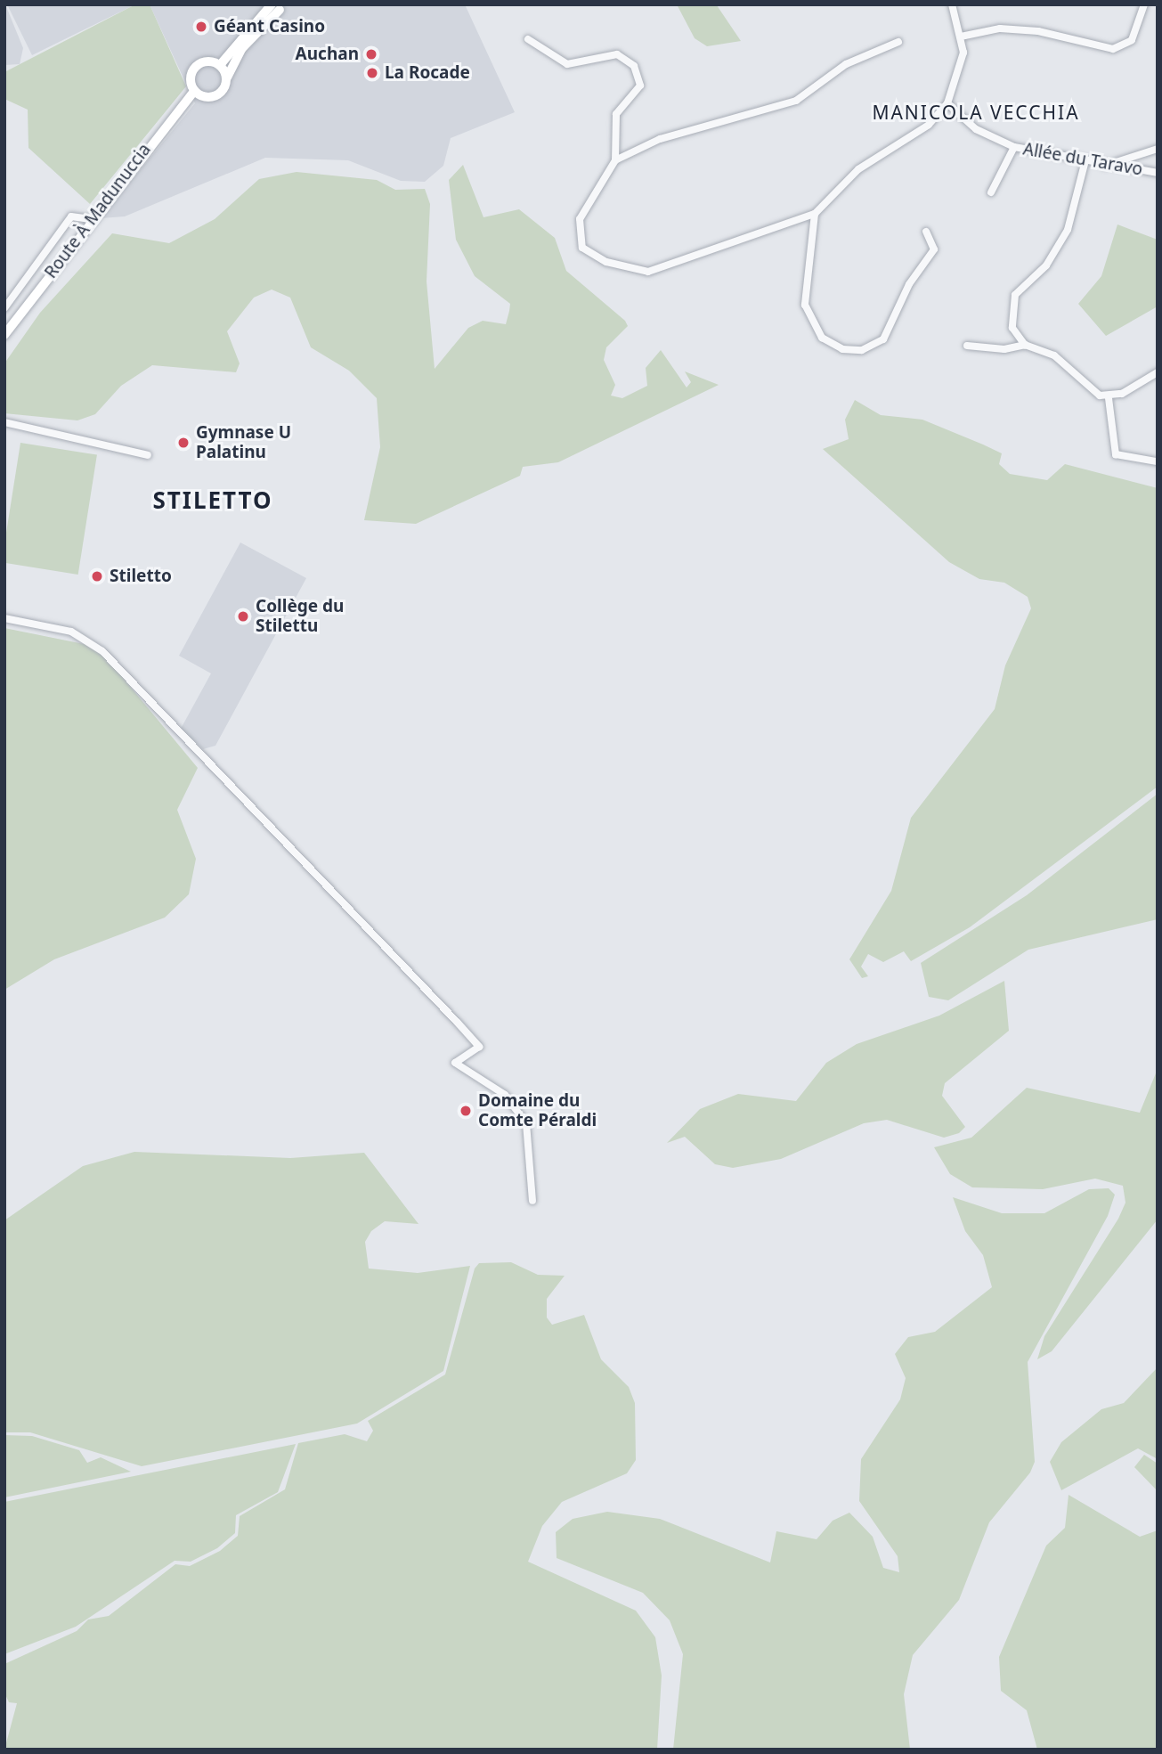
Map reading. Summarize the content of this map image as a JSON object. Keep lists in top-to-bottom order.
{
  "streets": {
    "main road": ["Route À Madunuccia"],
    "street": ["Allée du Taravo"]
  },
  "districts": ["MANICOLA VECCHIA", "STILETTO"],
  "places": [
    "Géant Casino",
    "Auchan",
    "La Rocade",
    "Gymnase U Palatinu",
    "Stiletto",
    "Collège du Stilettu",
    "Domaine du Comte Péraldi"
  ]
}
